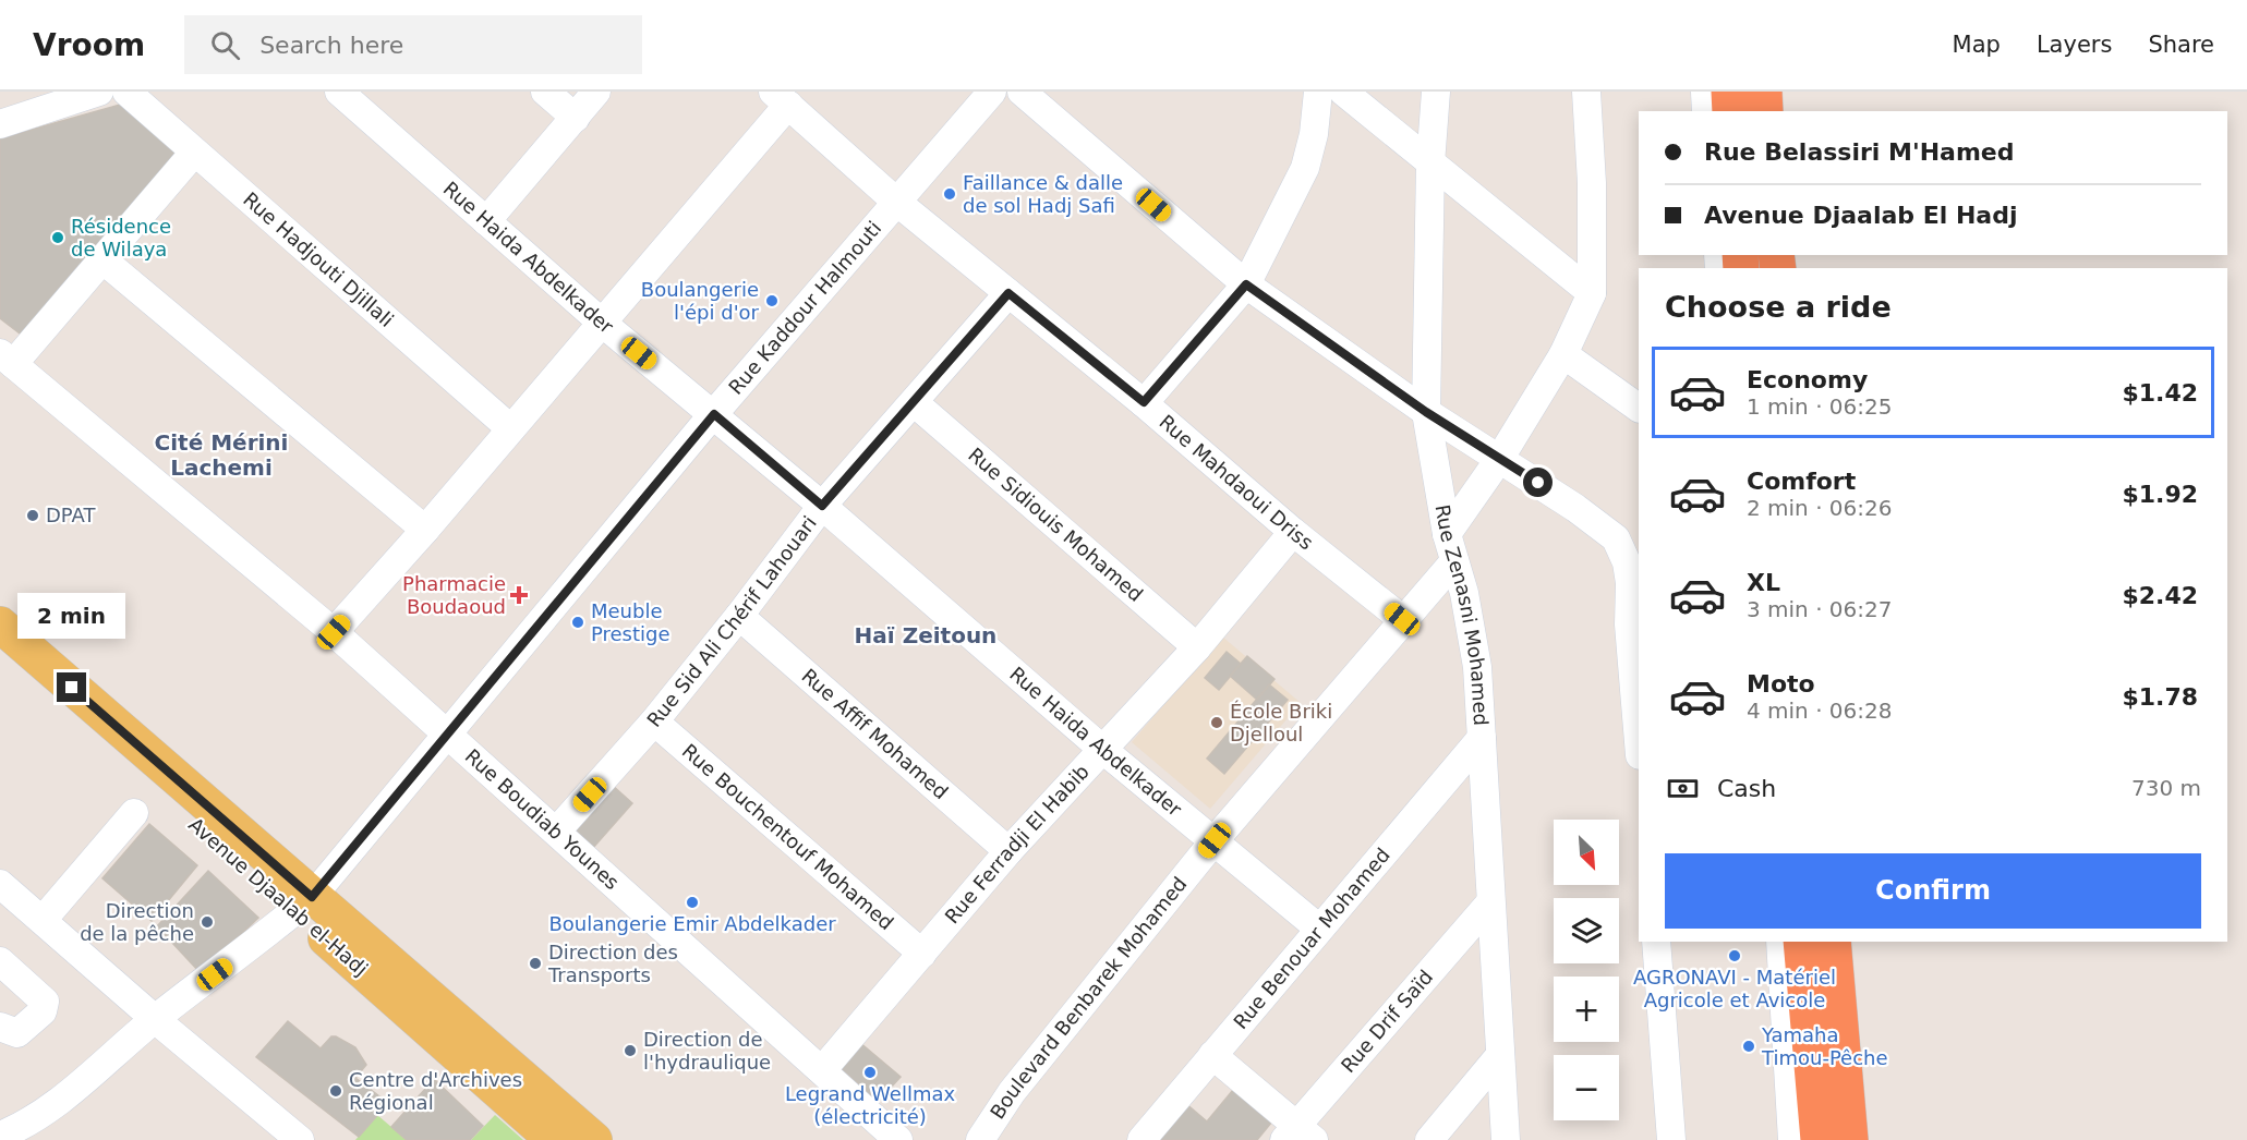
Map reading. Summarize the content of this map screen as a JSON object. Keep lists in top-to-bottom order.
{
  "streets": {
    "main road": ["Avenue Djaalab el-Hadj"],
    "street": [
      "Rue Haida Abdelkader",
      "Rue Hadjouti Djillali",
      "Rue Kaddour Halmouti",
      "Rue Mahdaoui Driss",
      "Rue Sidiouis Mohamed",
      "Rue Zenasni Mohamed",
      "Rue Sid Ali Chérif Lahouari",
      "Rue Affif Mohamed",
      "Rue Boudiab Younes",
      "Rue Bouchentouf Mohamed",
      "Rue Ferradji El Habib",
      "Rue Benouar Mohamed",
      "Boulevard Benbarek Mohamed",
      "Rue Drif Saïd"
    ]
  },
  "crossings": [
    ["Rue Haida Abdelkader", "Rue Kaddour Halmouti"],
    ["Rue Haida Abdelkader", "Rue Sid Ali Chérif Lahouari"],
    ["Rue Haida Abdelkader", "Rue Ferradji El Habib"],
    ["Rue Haida Abdelkader", "Rue Benouar Mohamed"],
    ["Rue Haida Abdelkader", "Boulevard Benbarek Mohamed"],
    ["Rue Kaddour Halmouti", "Rue Mahdaoui Driss"],
    ["Rue Kaddour Halmouti", "Rue Boudiab Younes"],
    ["Rue Kaddour Halmouti", "Avenue Djaalab el-Hadj"],
    ["Rue Mahdaoui Driss", "Rue Sid Ali Chérif Lahouari"],
    ["Rue Mahdaoui Driss", "Rue Ferradji El Habib"],
    ["Rue Mahdaoui Driss", "Boulevard Benbarek Mohamed"],
    ["Rue Sidiouis Mohamed", "Rue Sid Ali Chérif Lahouari"],
    ["Rue Sidiouis Mohamed", "Rue Ferradji El Habib"],
    ["Rue Zenasni Mohamed", "Rue Benouar Mohamed"],
    ["Rue Zenasni Mohamed", "Boulevard Benbarek Mohamed"],
    ["Rue Zenasni Mohamed", "Rue Drif Saïd"],
    ["Rue Sid Ali Chérif Lahouari", "Rue Affif Mohamed"],
    ["Rue Sid Ali Chérif Lahouari", "Rue Boudiab Younes"],
    ["Rue Sid Ali Chérif Lahouari", "Rue Bouchentouf Mohamed"],
    ["Rue Affif Mohamed", "Rue Ferradji El Habib"],
    ["Rue Boudiab Younes", "Rue Ferradji El Habib"],
    ["Rue Bouchentouf Mohamed", "Rue Ferradji El Habib"]
  ],
  "districts": ["Cité Mérini Lachemi", "Haï Zeitoun"],
  "places": {
    "other": [
      "Faillance & dalle de sol Hadj Safi",
      "Résidence de Wilaya",
      "Boulangerie l'épi d'or",
      "DPAT",
      "Meuble Prestige",
      "École Briki Djelloul",
      "Boulangerie Emir Abdelkader",
      "Direction de la pêche",
      "AGRONAVI - Matériel Agricole et Avicole",
      "Direction des Transports",
      "Yamaha Timou-Pêche",
      "Direction de l'hydraulique",
      "Legrand Wellmax (électricité)",
      "Centre d'Archives Régional"
    ],
    "health": ["Pharmacie Boudaoud"]
  },
  "north": "bottom right",
  "page": {
    "header": "Vroom",
    "search": "Search here",
    "nav": ["Map", "Layers", "Share"],
    "banner": ["Rue Belassiri M'Hamed", "Avenue Djaalab El Hadj"],
    "heading": "Choose a ride",
    "list": [
      {
        "name": "Economy",
        "note": "1 min · 06:25",
        "value": "$1.42"
      },
      {
        "name": "Comfort",
        "note": "2 min · 06:26",
        "value": "$1.92"
      },
      {
        "name": "XL",
        "note": "3 min · 06:27",
        "value": "$2.42"
      },
      {
        "name": "Moto",
        "note": "4 min · 06:28",
        "value": "$1.78"
      }
    ],
    "bubble": "2 min",
    "pay": ["Cash", "730 m"],
    "map_buttons": ["+", "−"],
    "buttons": "Confirm"
  }
}
